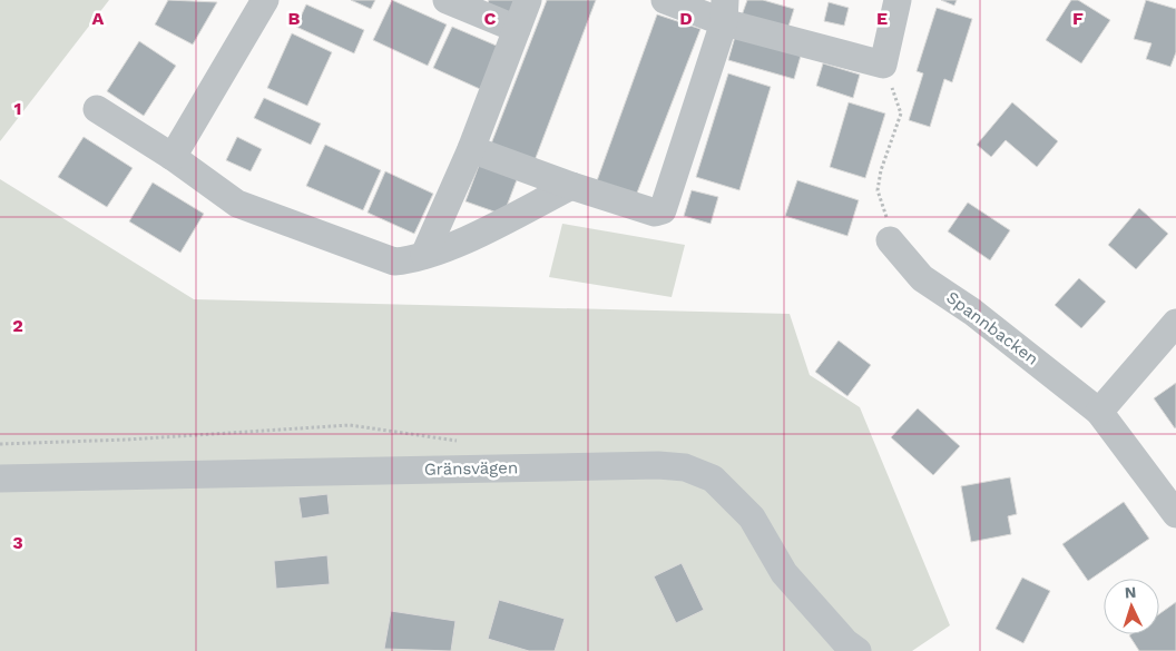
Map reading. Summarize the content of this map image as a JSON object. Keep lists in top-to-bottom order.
{
  "streets": {
    "street": ["Spannbacken", "Gränsvägen"]
  },
  "north": "top",
  "grid": {
    "columns": [
      "A",
      "B",
      "C",
      "D",
      "E",
      "F"
    ],
    "rows": ["1", "2", "3"]
  }
}
